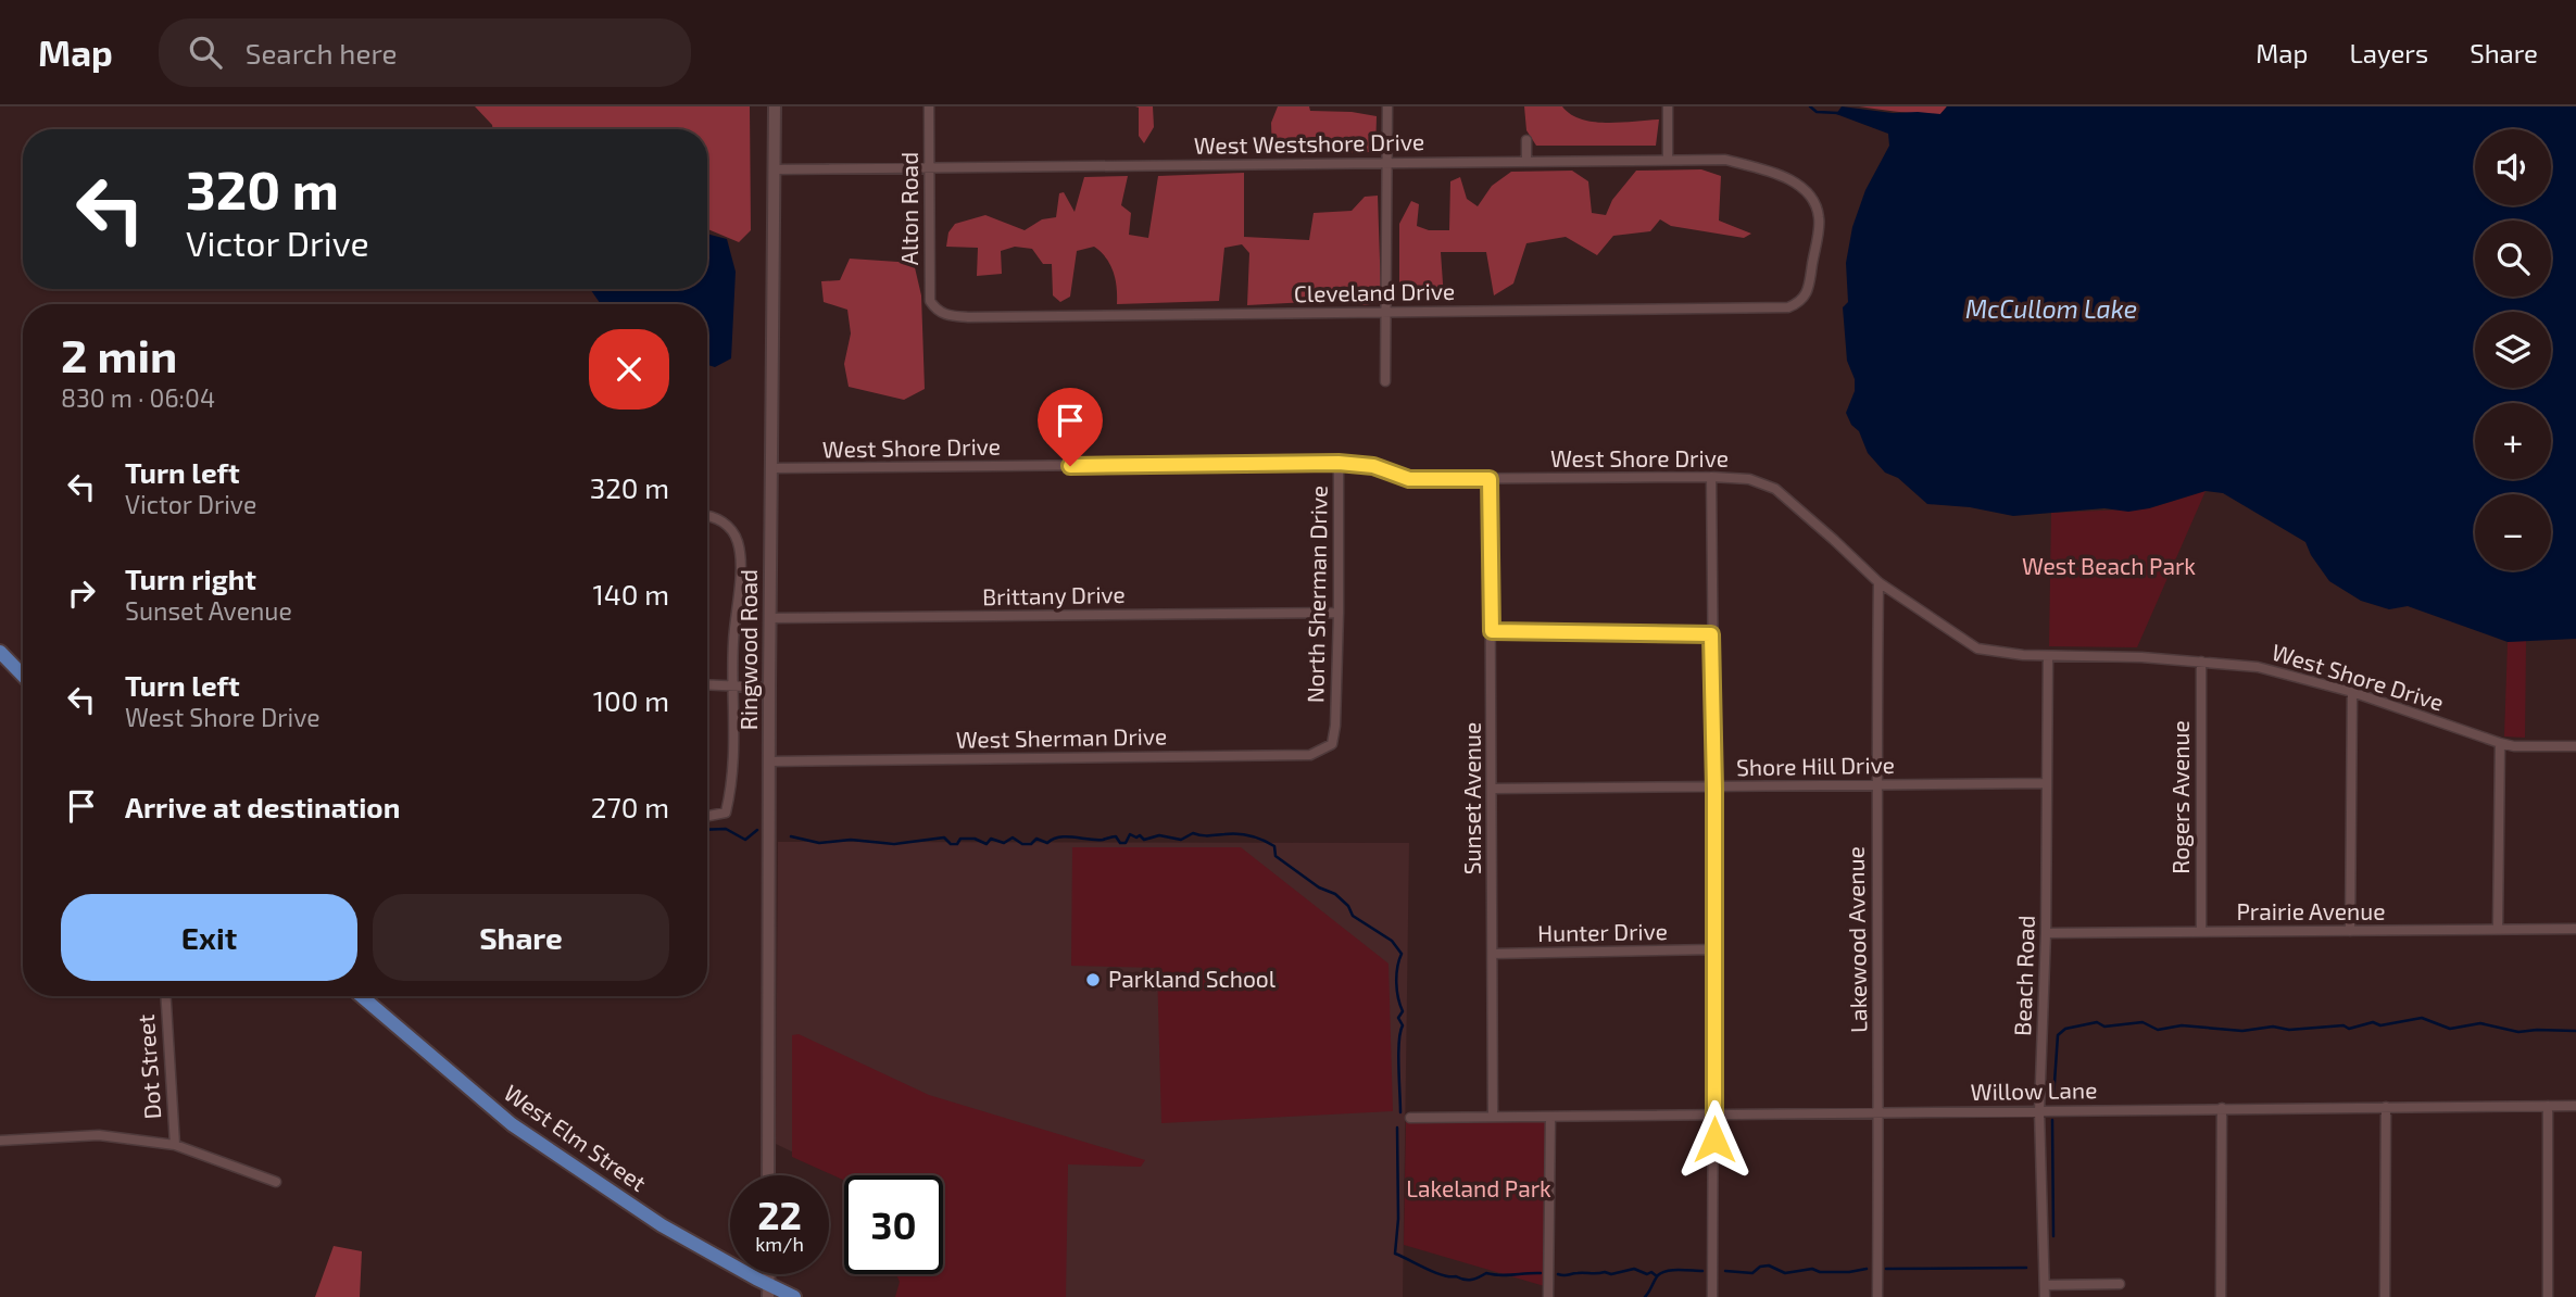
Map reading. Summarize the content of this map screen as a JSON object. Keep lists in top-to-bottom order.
{
  "streets": {
    "main road": ["West Elm Street"],
    "street": [
      "West Westshore Drive",
      "Alton Road",
      "Cleveland Drive",
      "West Shore Drive",
      "North Sherman Drive",
      "Brittany Drive",
      "Ringwood Road",
      "West Sherman Drive",
      "Shore Hill Drive",
      "Rogers Avenue",
      "Sunset Avenue",
      "Prairie Avenue",
      "Hunter Drive",
      "Lakewood Avenue",
      "Beach Road",
      "Dot Street",
      "Willow Lane"
    ]
  },
  "crossings": [
    ["West Westshore Drive", "Alton Road"],
    ["West Westshore Drive", "Cleveland Drive"],
    ["West Westshore Drive", "Ringwood Road"],
    ["Alton Road", "Cleveland Drive"],
    ["West Shore Drive", "North Sherman Drive"],
    ["West Shore Drive", "Ringwood Road"],
    ["West Shore Drive", "Rogers Avenue"],
    ["West Shore Drive", "Sunset Avenue"],
    ["West Shore Drive", "Lakewood Avenue"],
    ["West Shore Drive", "Beach Road"],
    ["North Sherman Drive", "Brittany Drive"],
    ["North Sherman Drive", "West Sherman Drive"],
    ["Brittany Drive", "Ringwood Road"],
    ["Ringwood Road", "West Sherman Drive"],
    ["Shore Hill Drive", "Sunset Avenue"],
    ["Shore Hill Drive", "Lakewood Avenue"],
    ["Shore Hill Drive", "Beach Road"],
    ["Rogers Avenue", "Prairie Avenue"],
    ["Sunset Avenue", "Hunter Drive"],
    ["Sunset Avenue", "Willow Lane"],
    ["Prairie Avenue", "Beach Road"],
    ["Lakewood Avenue", "Willow Lane"],
    ["Beach Road", "Willow Lane"]
  ],
  "water": ["McCullom Lake"],
  "parks": ["West Beach Park", "Lakeland Park"],
  "places": ["Parkland School"],
  "page": {
    "header": "Map",
    "search": "Search here",
    "nav": ["Map", "Layers", "Share"],
    "map_buttons": ["+", "−"],
    "turn": ["320 m", "Victor Drive"],
    "heading": ["2 min", "830 m · 06:04"],
    "list": [
      {
        "name": "Turn left",
        "note": "Victor Drive",
        "value": "320 m"
      },
      {
        "name": "Turn right",
        "note": "Sunset Avenue",
        "value": "140 m"
      },
      {
        "name": "Turn left",
        "note": "West Shore Drive",
        "value": "100 m"
      },
      {
        "name": "Arrive at destination",
        "value": "270 m"
      }
    ],
    "buttons": ["Exit", "Share"],
    "speed": "22 km/h",
    "limit": "30"
  }
}
